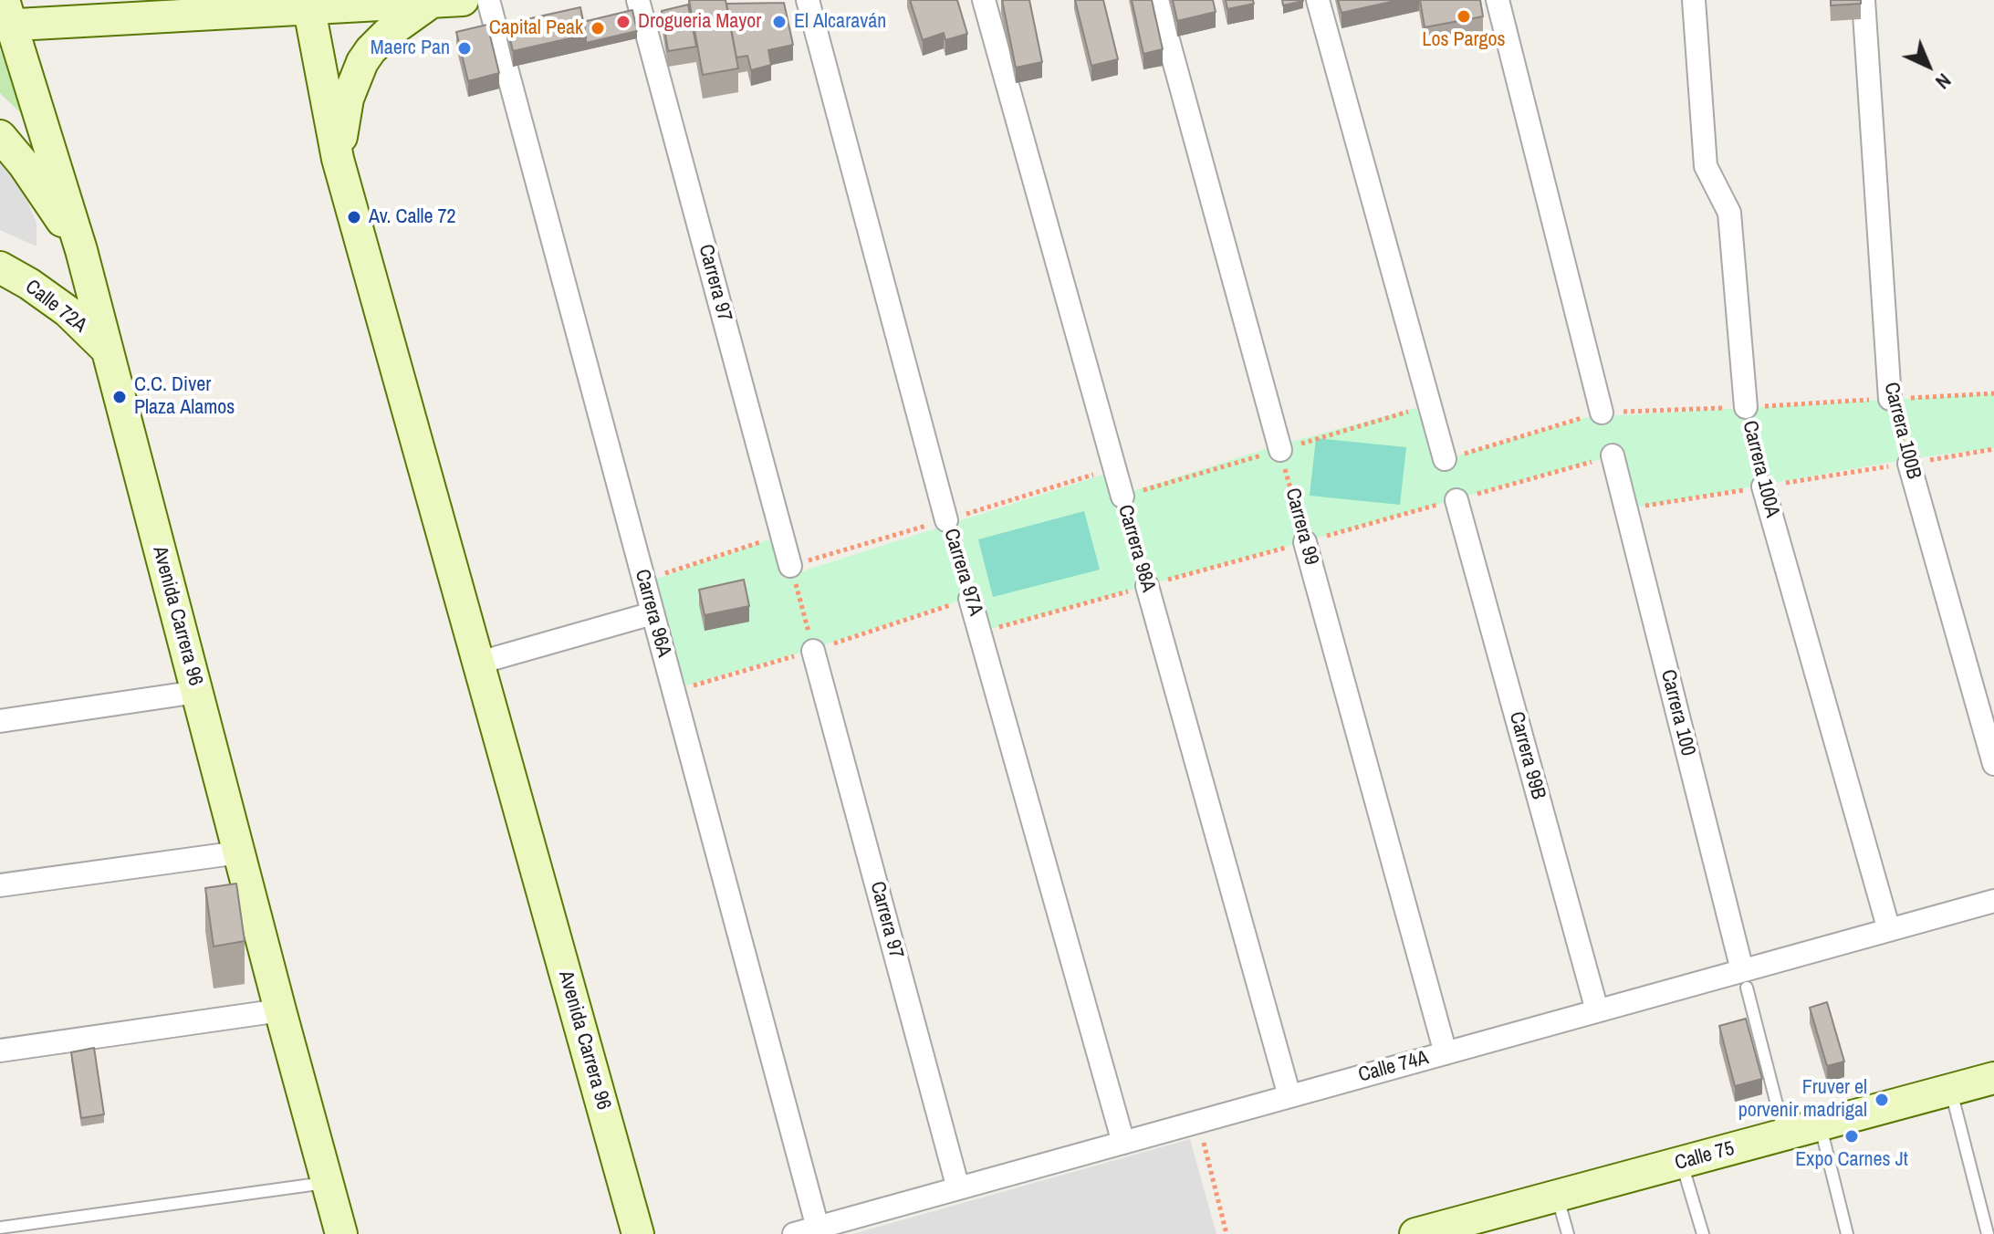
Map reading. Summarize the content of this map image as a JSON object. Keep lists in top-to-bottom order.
{
  "streets": {
    "main road": ["Calle 72A", "Avenida Carrera 96", "Calle 75"],
    "street": [
      "Carrera 97",
      "Carrera 100B",
      "Carrera 100A",
      "Carrera 99",
      "Carrera 98A",
      "Carrera 97A",
      "Carrera 96A",
      "Carrera 100",
      "Carrera 99B",
      "Calle 74A"
    ]
  },
  "crossings": [
    ["Carrera 97", "Calle 74A"],
    ["Calle 72A", "Avenida Carrera 96"],
    ["Carrera 100A", "Calle 74A"],
    ["Carrera 99", "Calle 74A"],
    ["Carrera 98A", "Calle 74A"],
    ["Carrera 97A", "Calle 74A"],
    ["Carrera 96A", "Calle 74A"],
    ["Carrera 100", "Calle 74A"],
    ["Carrera 100", "Calle 75"],
    ["Carrera 99B", "Calle 74A"]
  ],
  "places": [
    "Los Pargos",
    "Drogueria Mayor",
    "El Alcaraván",
    "Capital Peak",
    "Maerc Pan",
    "Av. Calle 72",
    "C.C. Diver Plaza Alamos",
    "Fruver el porvenir madrigal",
    "Expo Carnes Jt"
  ],
  "north": "bottom right"
}
